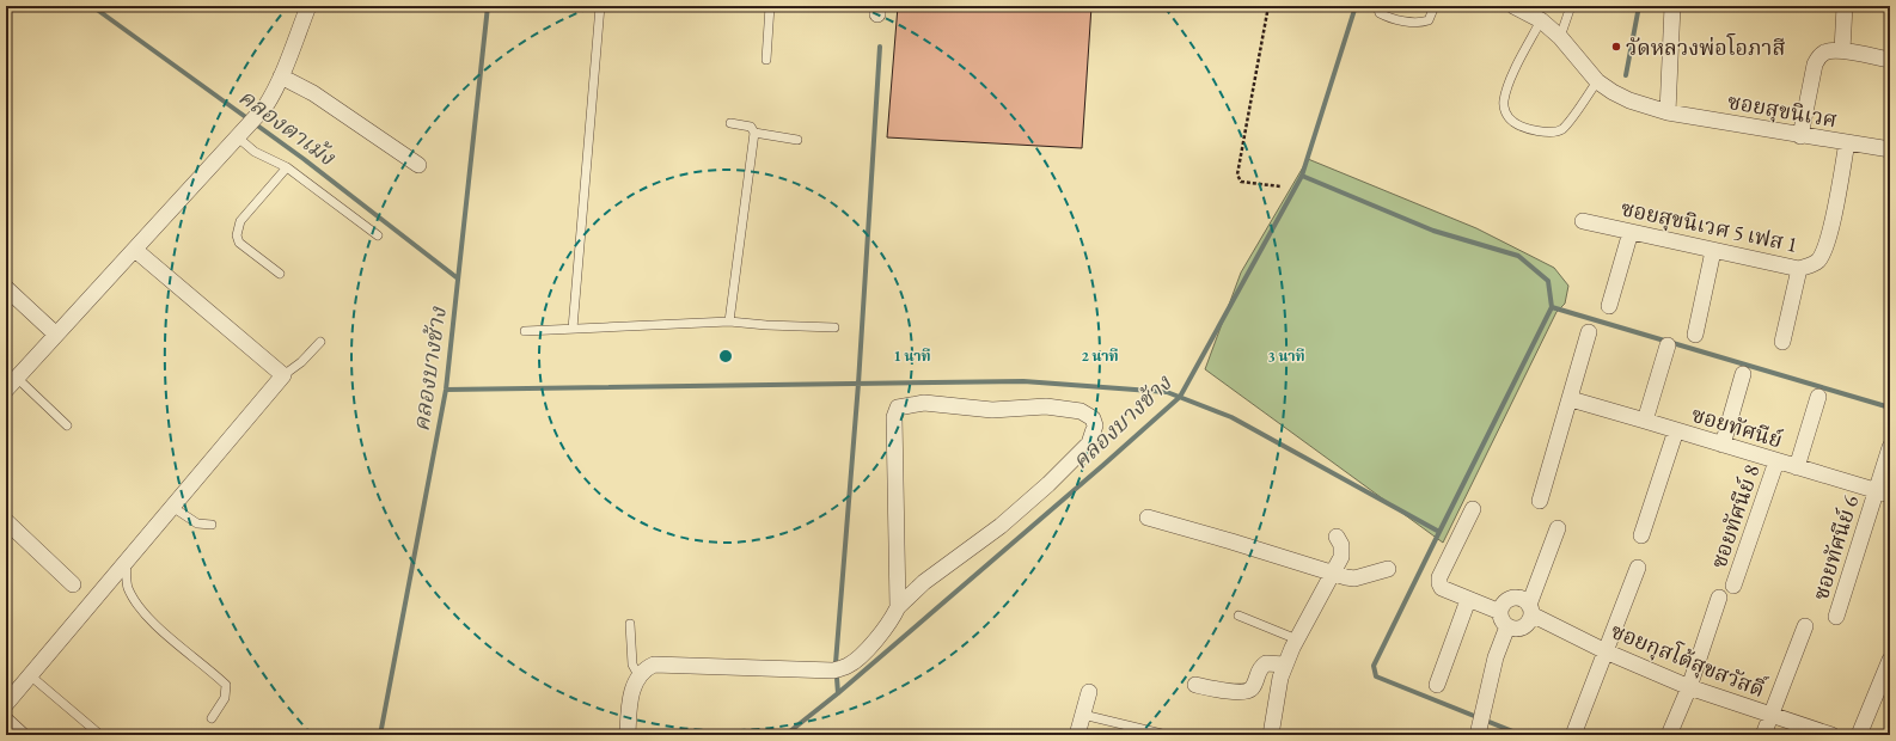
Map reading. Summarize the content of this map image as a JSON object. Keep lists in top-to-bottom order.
{
  "streets": {
    "street": [
      "ซอยสุขนิเวศ",
      "ซอยสุขนิเวศ 5 เฟส 1",
      "ซอยทัศนีย์",
      "ซอยทัศนีย์ 8",
      "ซอยทัศนีย์ 6",
      "ซอยกุสโต้สุขสวัสดิ์"
    ]
  },
  "crossings": [
    ["ซอยสุขนิเวศ", "ซอยสุขนิเวศ 5 เฟส 1"],
    ["ซอยทัศนีย์", "ซอยทัศนีย์ 8"],
    ["ซอยทัศนีย์", "ซอยทัศนีย์ 6"]
  ],
  "water": ["คลองตาเม้ง", "คลองบางช้าง"],
  "places": ["วัดหลวงพ่อโอภาสี"],
  "rings": ["1 นาที", "2 นาที", "3 นาที"]
}
